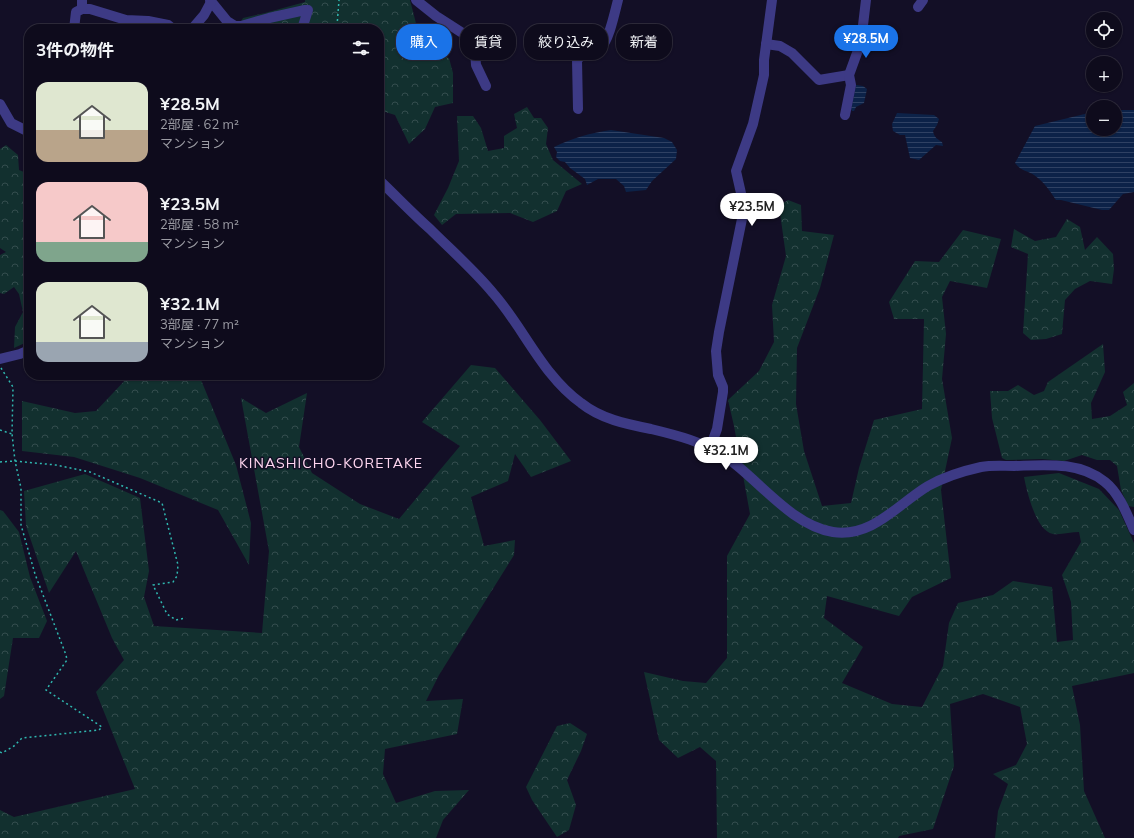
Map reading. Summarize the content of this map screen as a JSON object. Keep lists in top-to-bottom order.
{
  "districts": ["KINASHICHO-KORETAKE"],
  "page": {
    "map_buttons": ["+", "−"],
    "chip": [
      "購入",
      "賃貸",
      "絞り込み",
      "新着"
    ],
    "heading": "3件の物件",
    "price": ["¥28.5M", "¥23.5M", "¥32.1M"],
    "list": [
      {
        "name": "¥28.5M",
        "note": "2部屋 · 62 m² · マンション"
      },
      {
        "name": "¥23.5M",
        "note": "2部屋 · 58 m² · マンション"
      },
      {
        "name": "¥32.1M",
        "note": "3部屋 · 77 m² · マンション"
      }
    ]
  }
}
